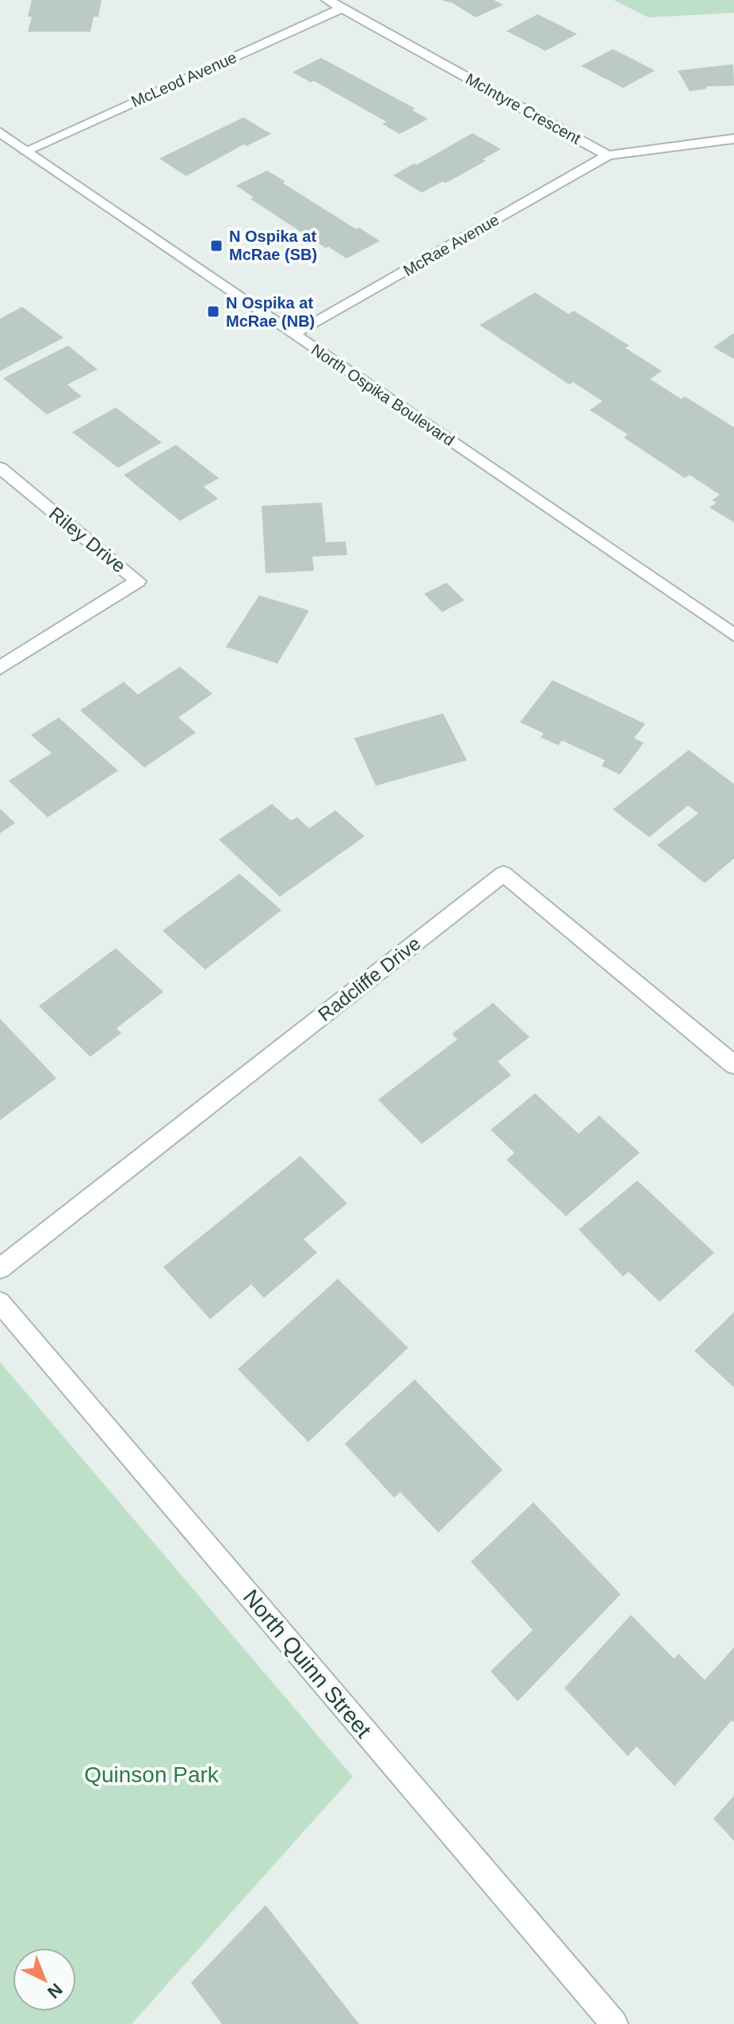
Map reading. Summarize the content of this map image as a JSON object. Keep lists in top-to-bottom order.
{
  "streets": {
    "street": [
      "McLeod Avenue",
      "McIntyre Crescent",
      "McRae Avenue",
      "North Ospika Boulevard",
      "Riley Drive",
      "Radcliffe Drive",
      "North Quinn Street"
    ]
  },
  "crossings": [
    ["McLeod Avenue", "McIntyre Crescent"],
    ["McLeod Avenue", "North Ospika Boulevard"],
    ["McIntyre Crescent", "McRae Avenue"],
    ["McRae Avenue", "North Ospika Boulevard"]
  ],
  "parks": ["Quinson Park"],
  "places": {
    "transit": ["N Ospika at McRae (SB)", "N Ospika at McRae (NB)"]
  },
  "north": "bottom right"
}
